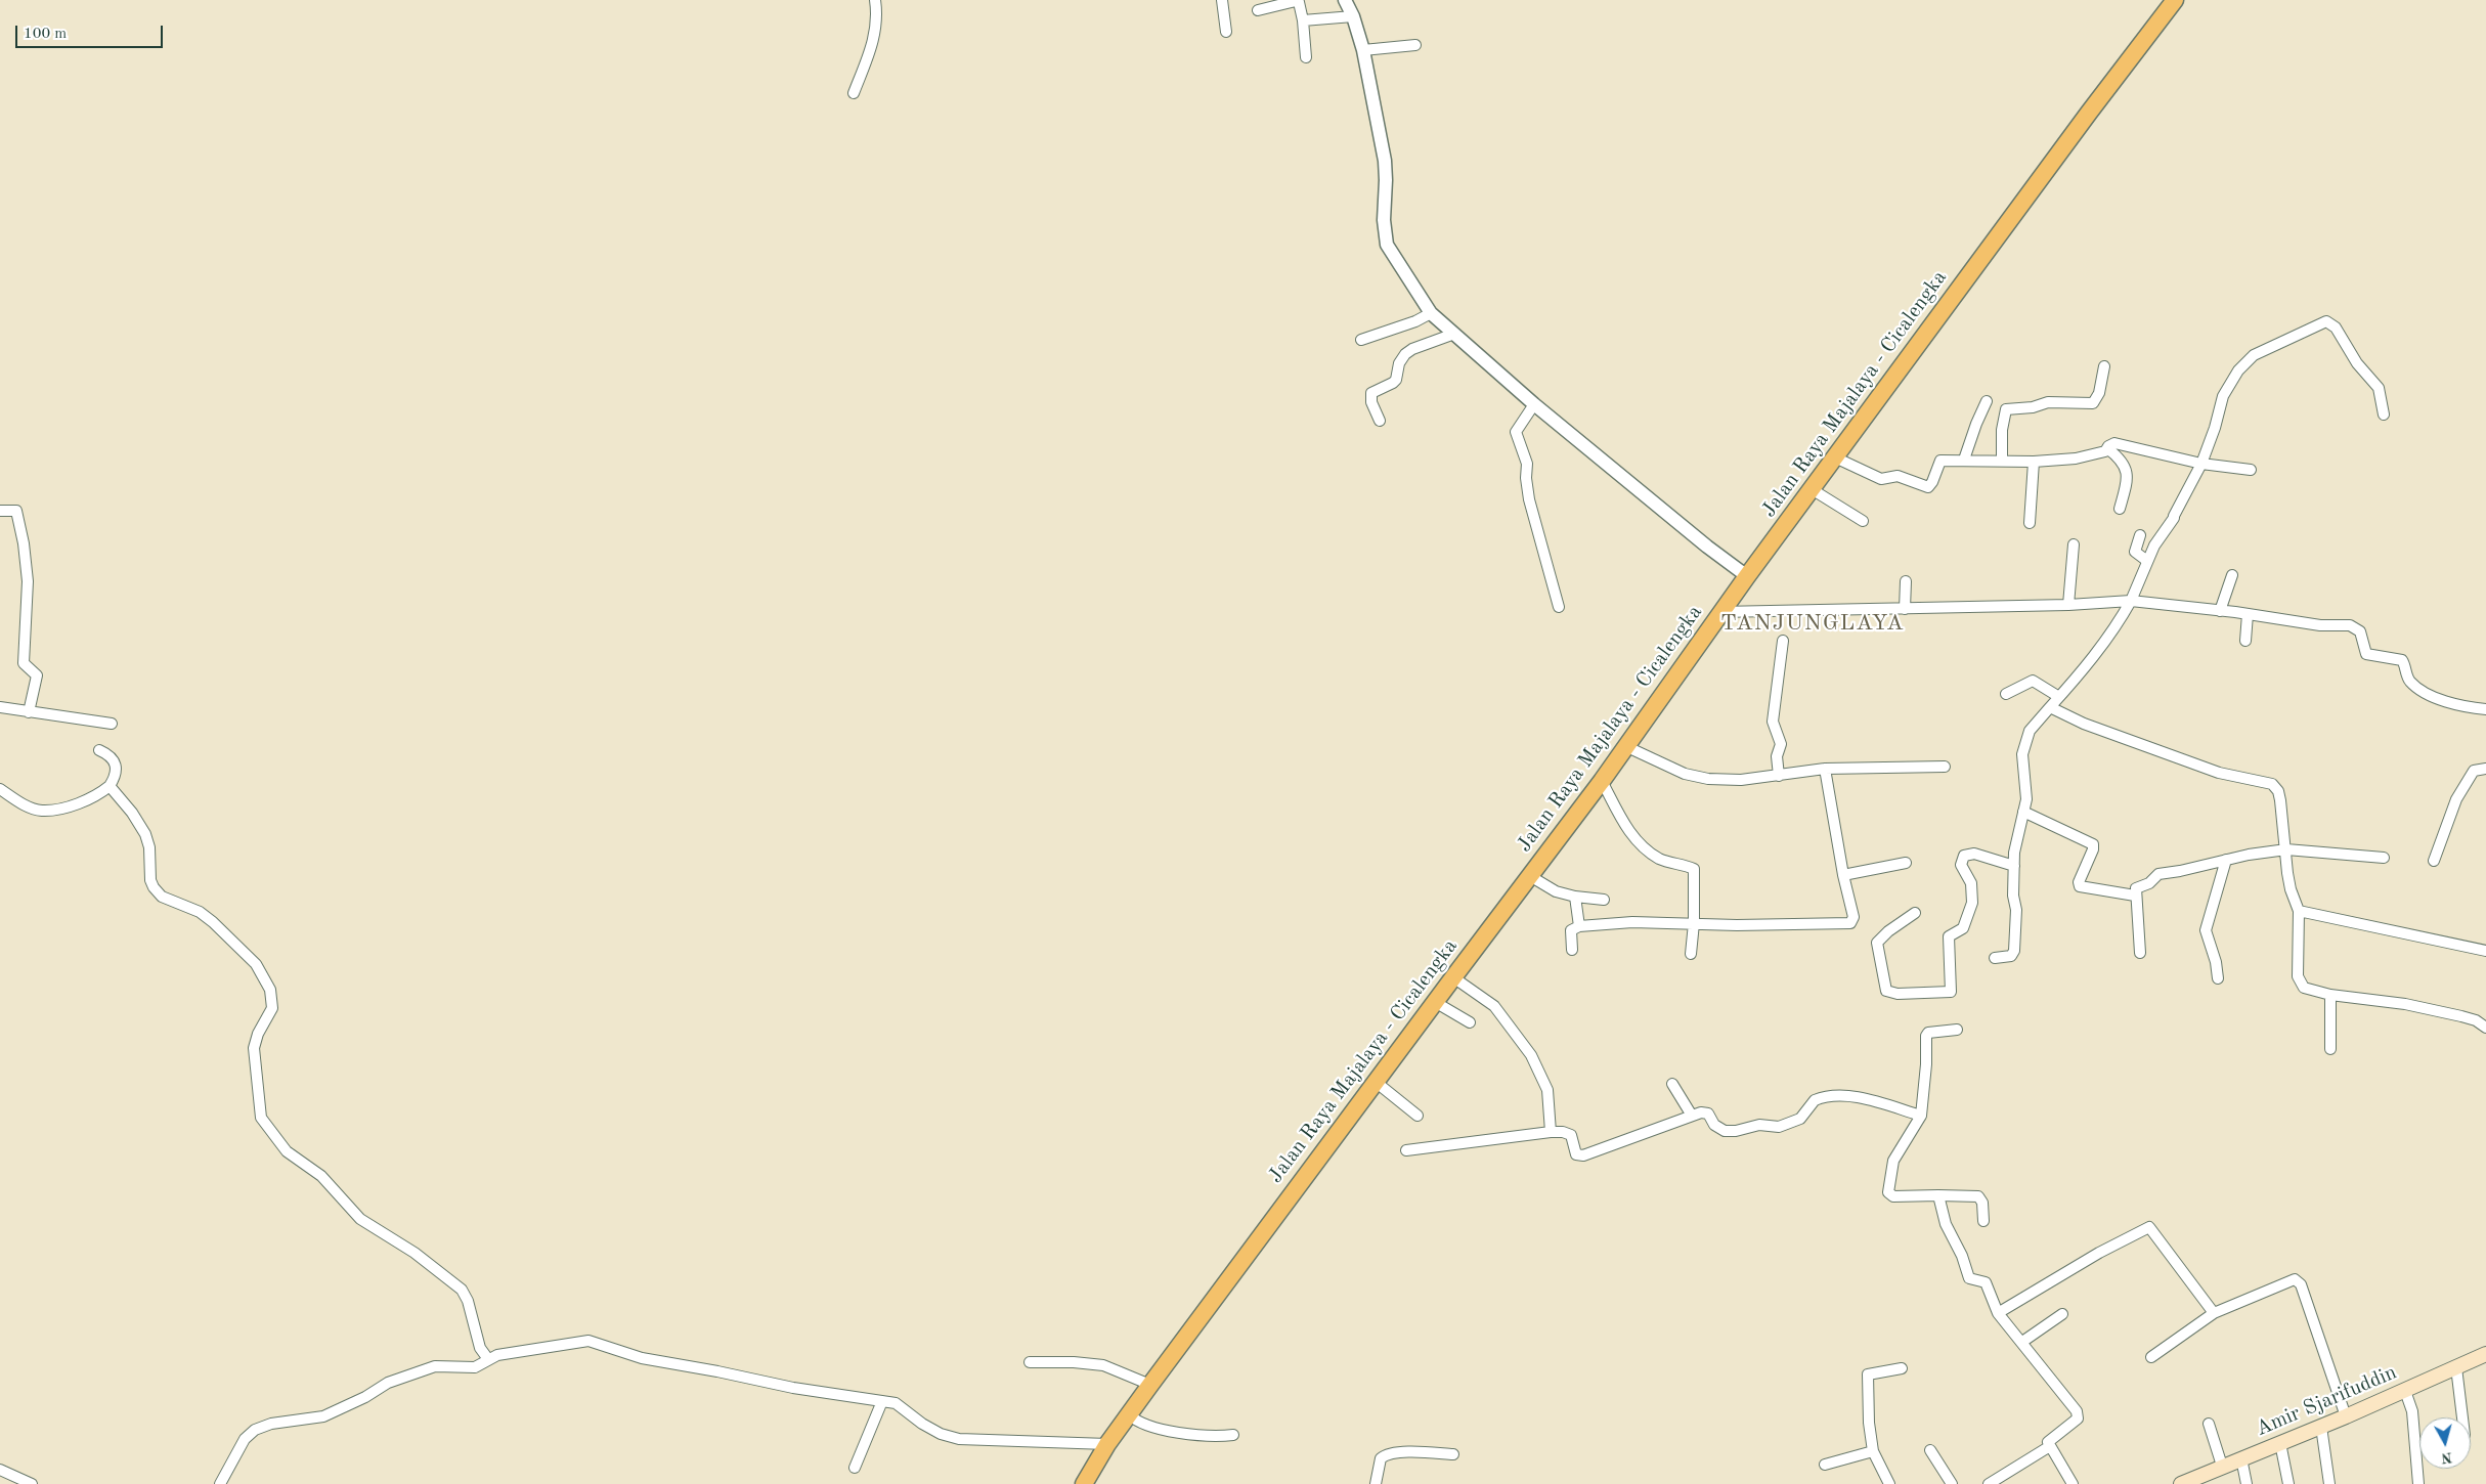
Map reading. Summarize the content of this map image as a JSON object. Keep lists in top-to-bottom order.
{
  "streets": {
    "main road": ["Jalan Raya Majalaya - Cicalengka", "Amir Sjarifuddin"]
  },
  "districts": ["TANJUNGLAYA"],
  "scale_bar": "100 m",
  "north": "bottom"
}
